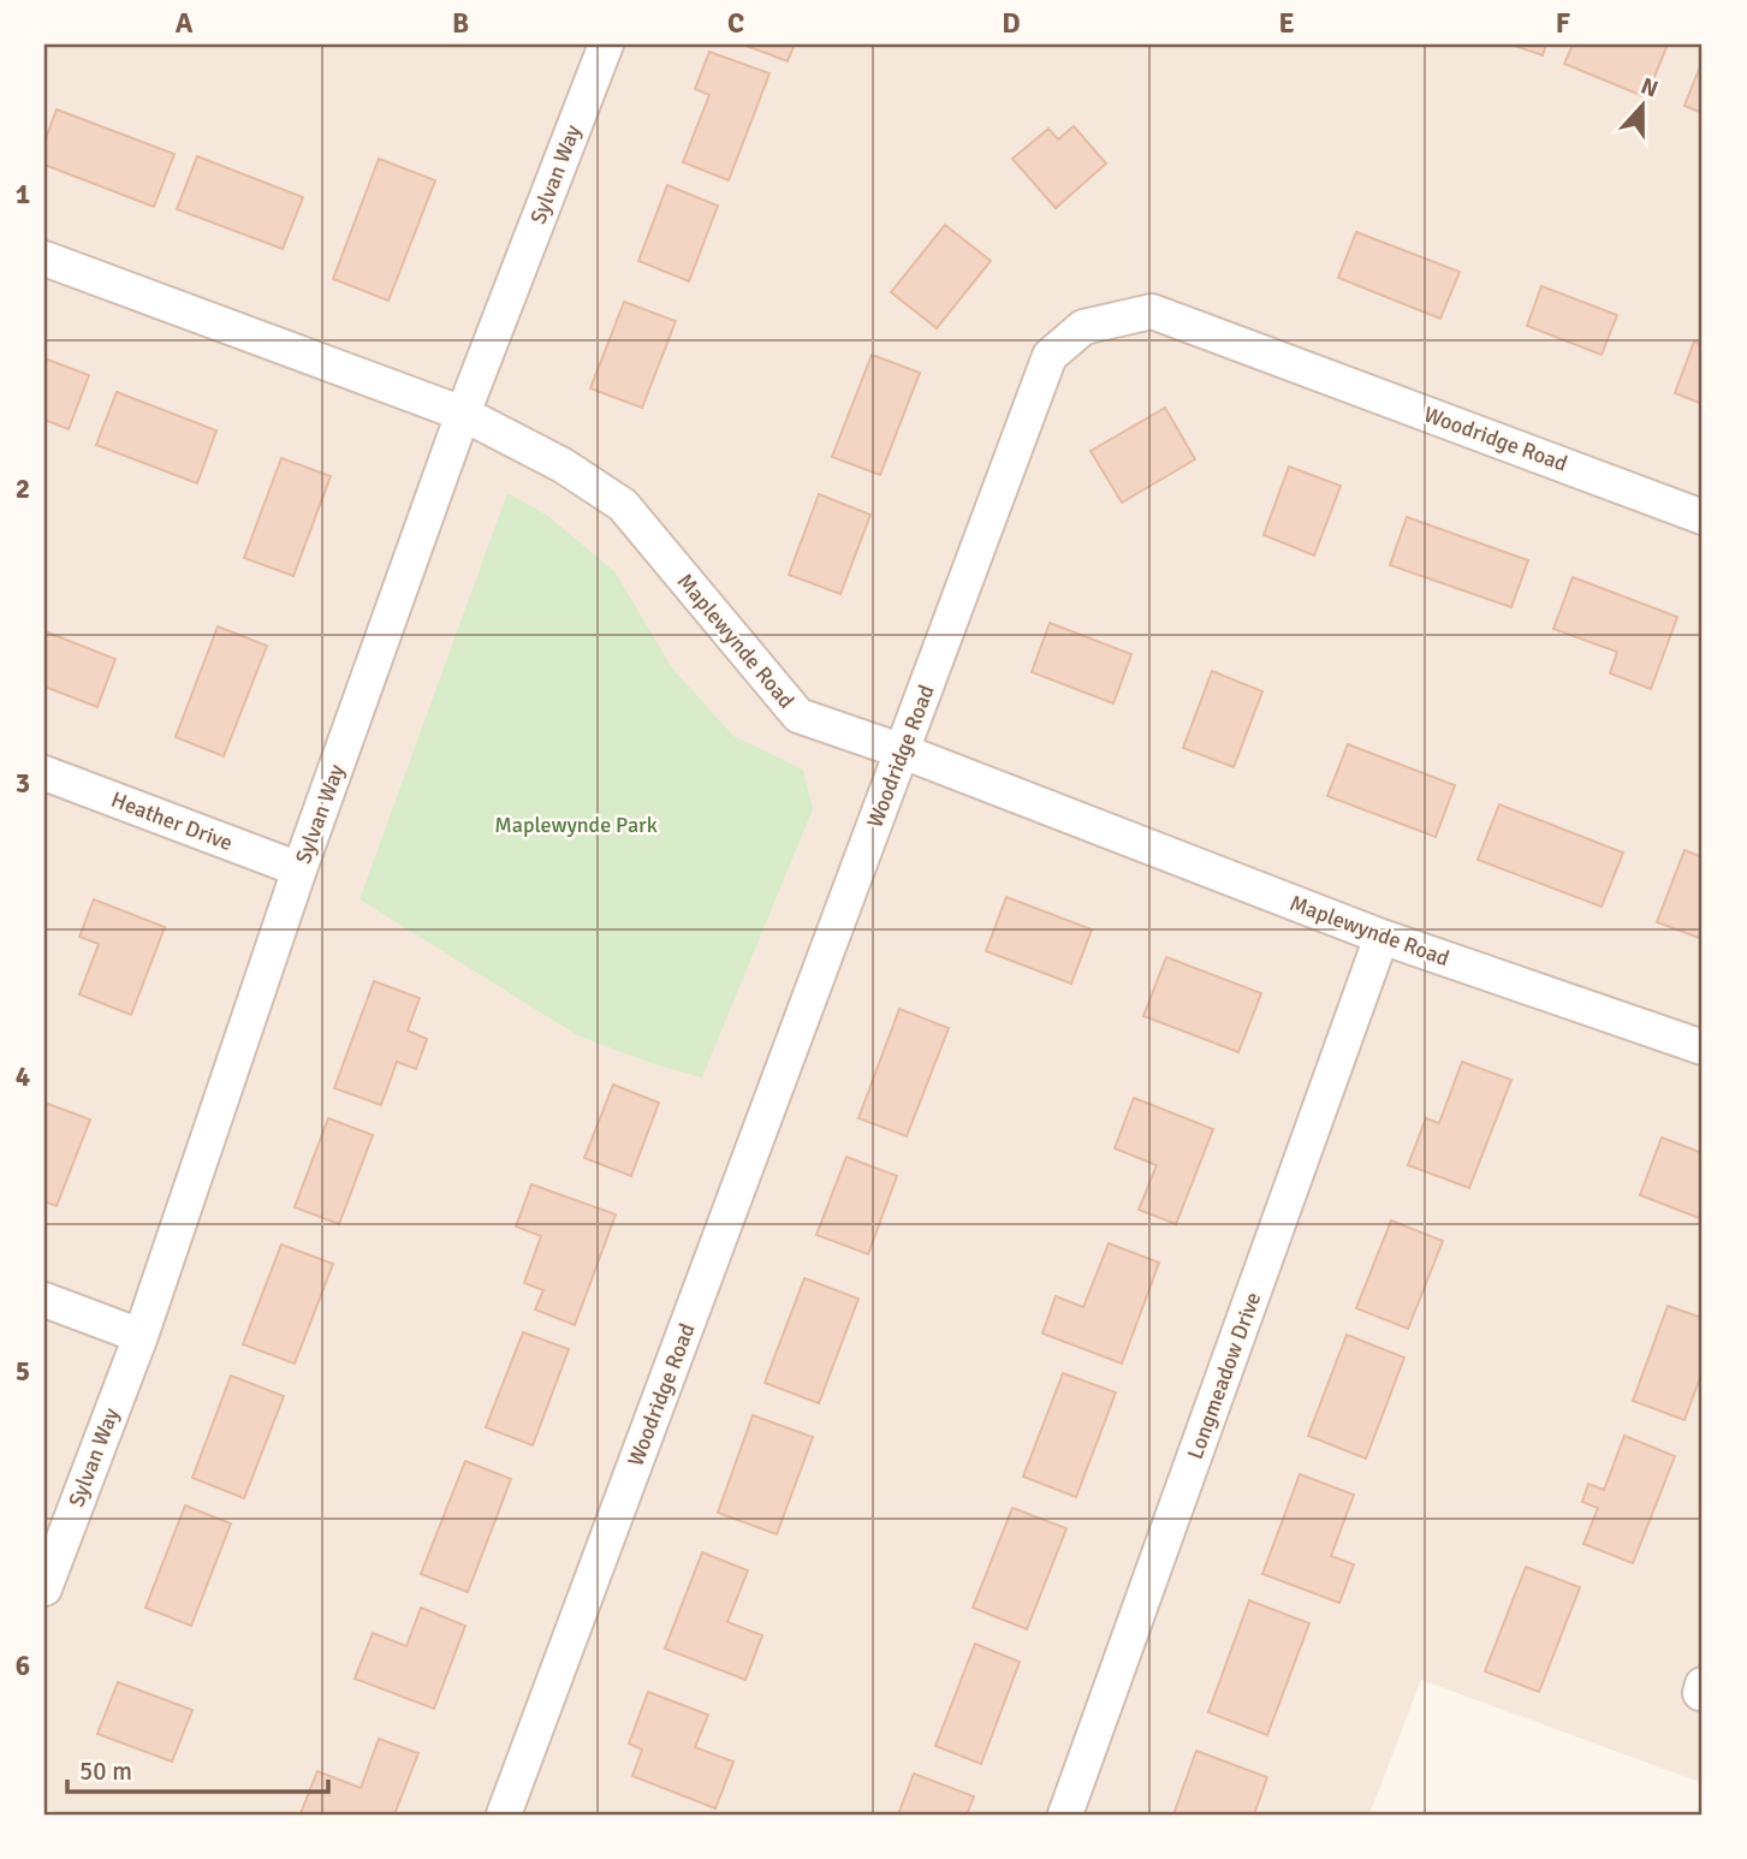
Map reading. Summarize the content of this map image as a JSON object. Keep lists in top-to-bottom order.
{
  "streets": {
    "street": [
      "Sylvan Way",
      "Woodridge Road",
      "Maplewynde Road",
      "Heather Drive",
      "Longmeadow Drive"
    ]
  },
  "crossings": [
    ["Sylvan Way", "Maplewynde Road"],
    ["Sylvan Way", "Heather Drive"],
    ["Woodridge Road", "Maplewynde Road"],
    ["Maplewynde Road", "Longmeadow Drive"]
  ],
  "parks": ["Maplewynde Park"],
  "scale_bar": "50 m",
  "north": "top",
  "grid": {
    "columns": [
      "A",
      "B",
      "C",
      "D",
      "E",
      "F"
    ],
    "rows": [
      "1",
      "2",
      "3",
      "4",
      "5",
      "6"
    ]
  }
}
